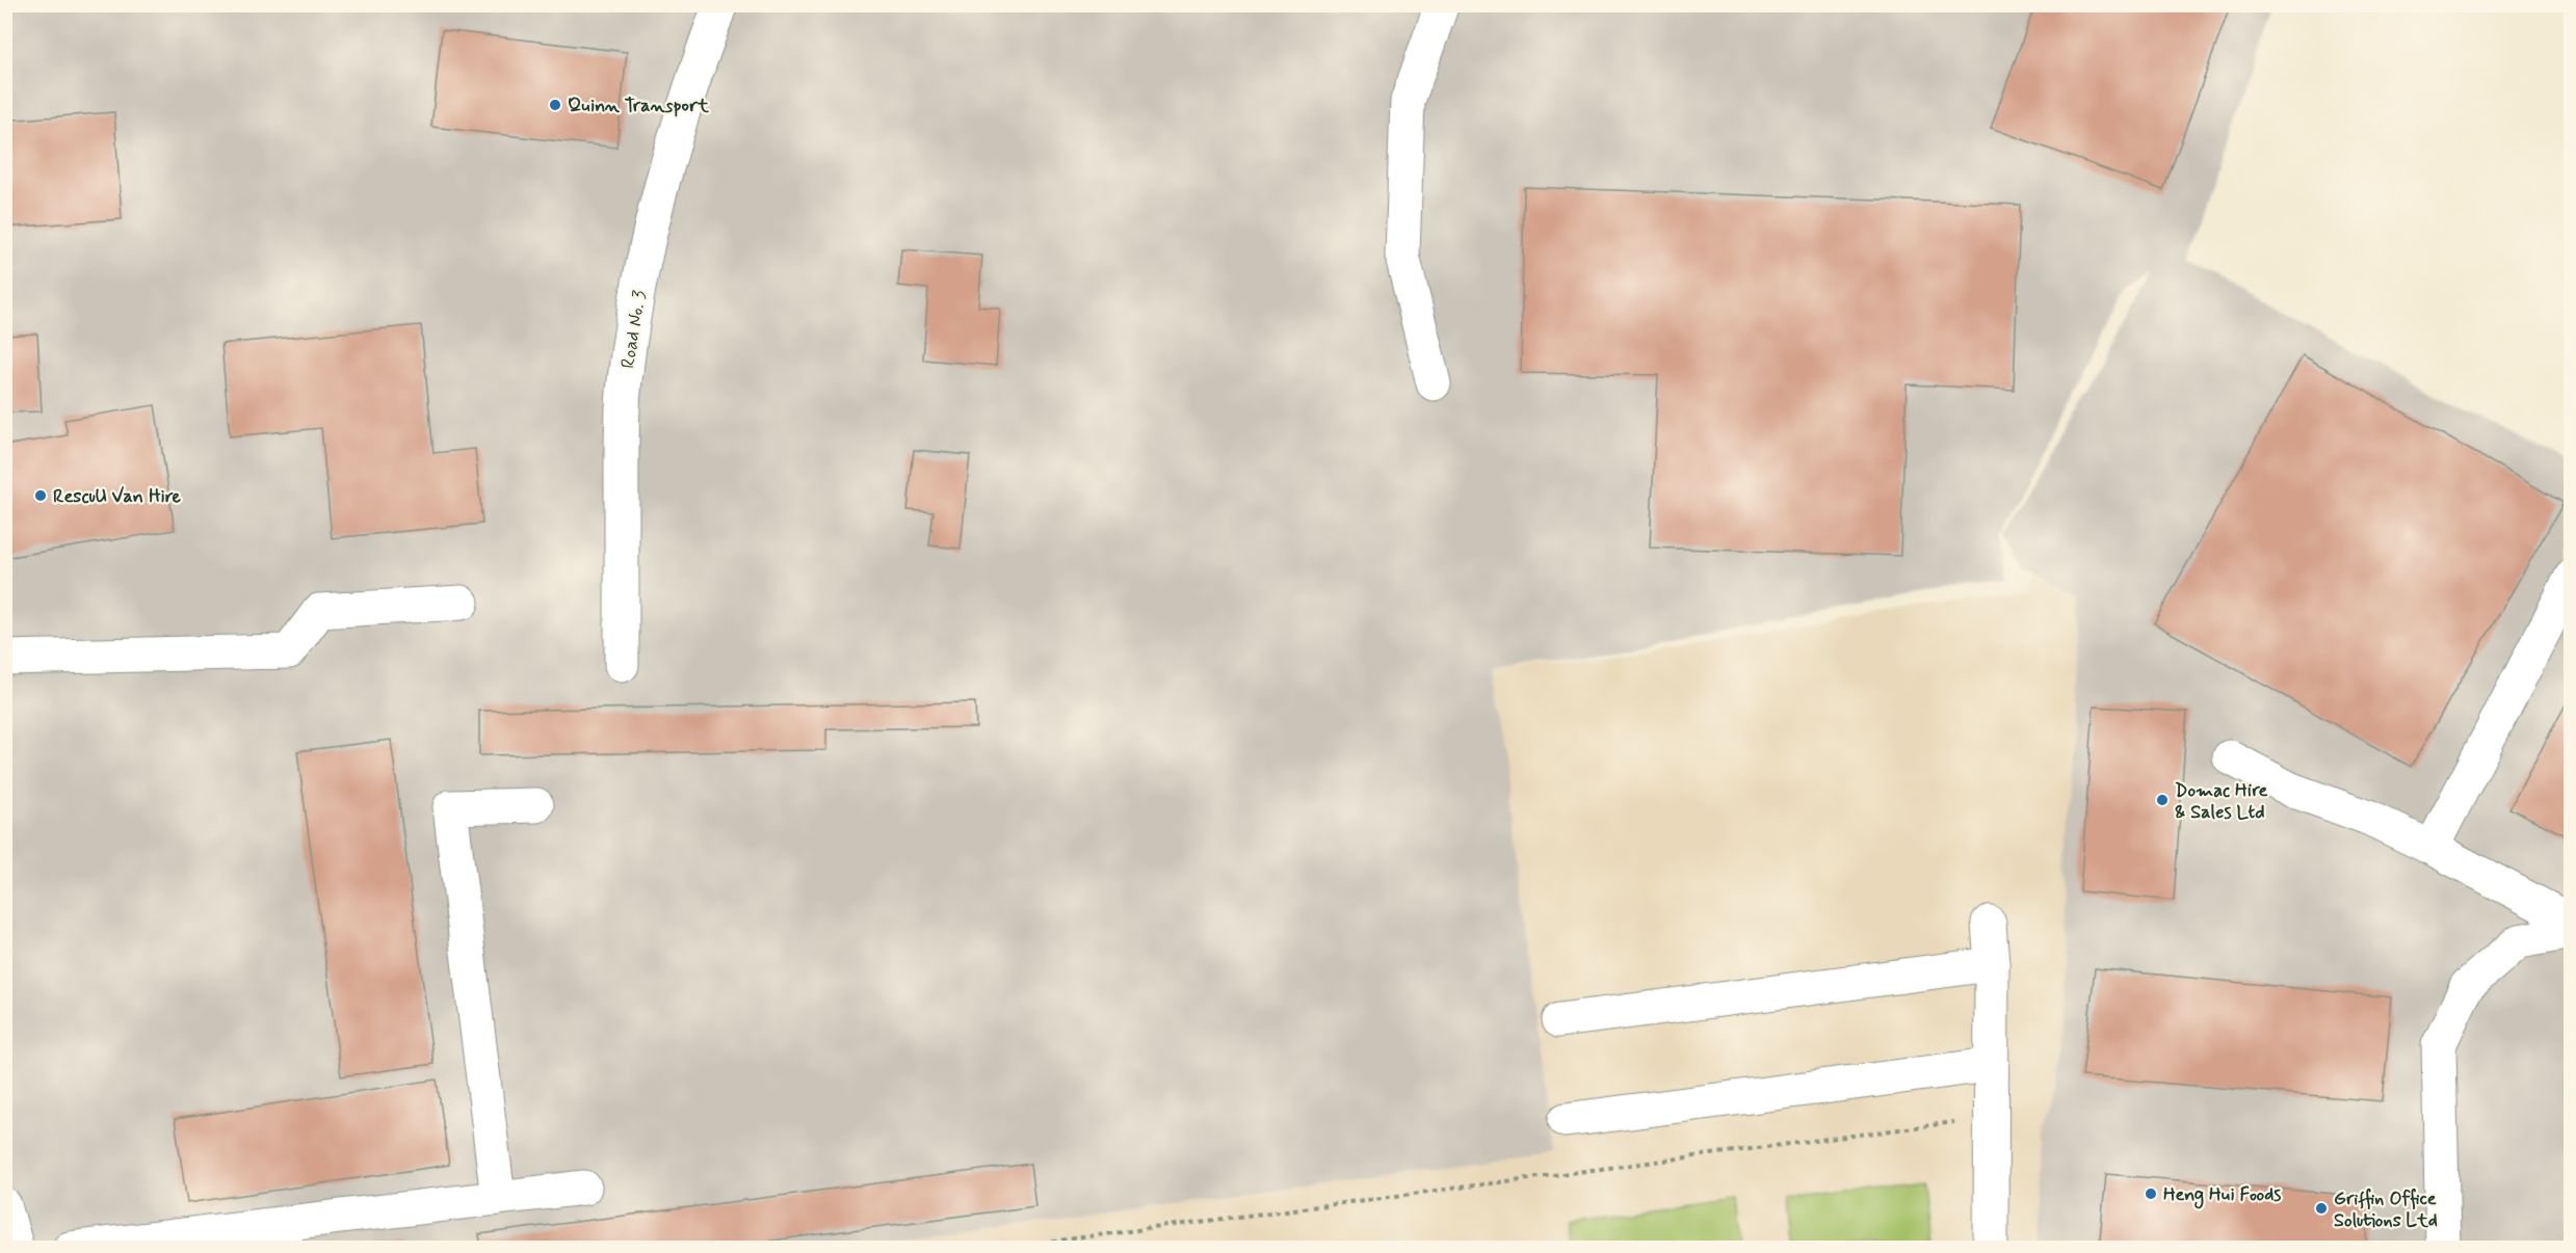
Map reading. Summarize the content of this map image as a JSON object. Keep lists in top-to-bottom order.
{
  "streets": {
    "street": ["Road No. 3"]
  },
  "places": [
    "Quinn Transport",
    "RescuU Van Hire",
    "Domac Hire & Sales Ltd",
    "Heng Hui Foods",
    "Griffin Office Solutions Ltd"
  ]
}
